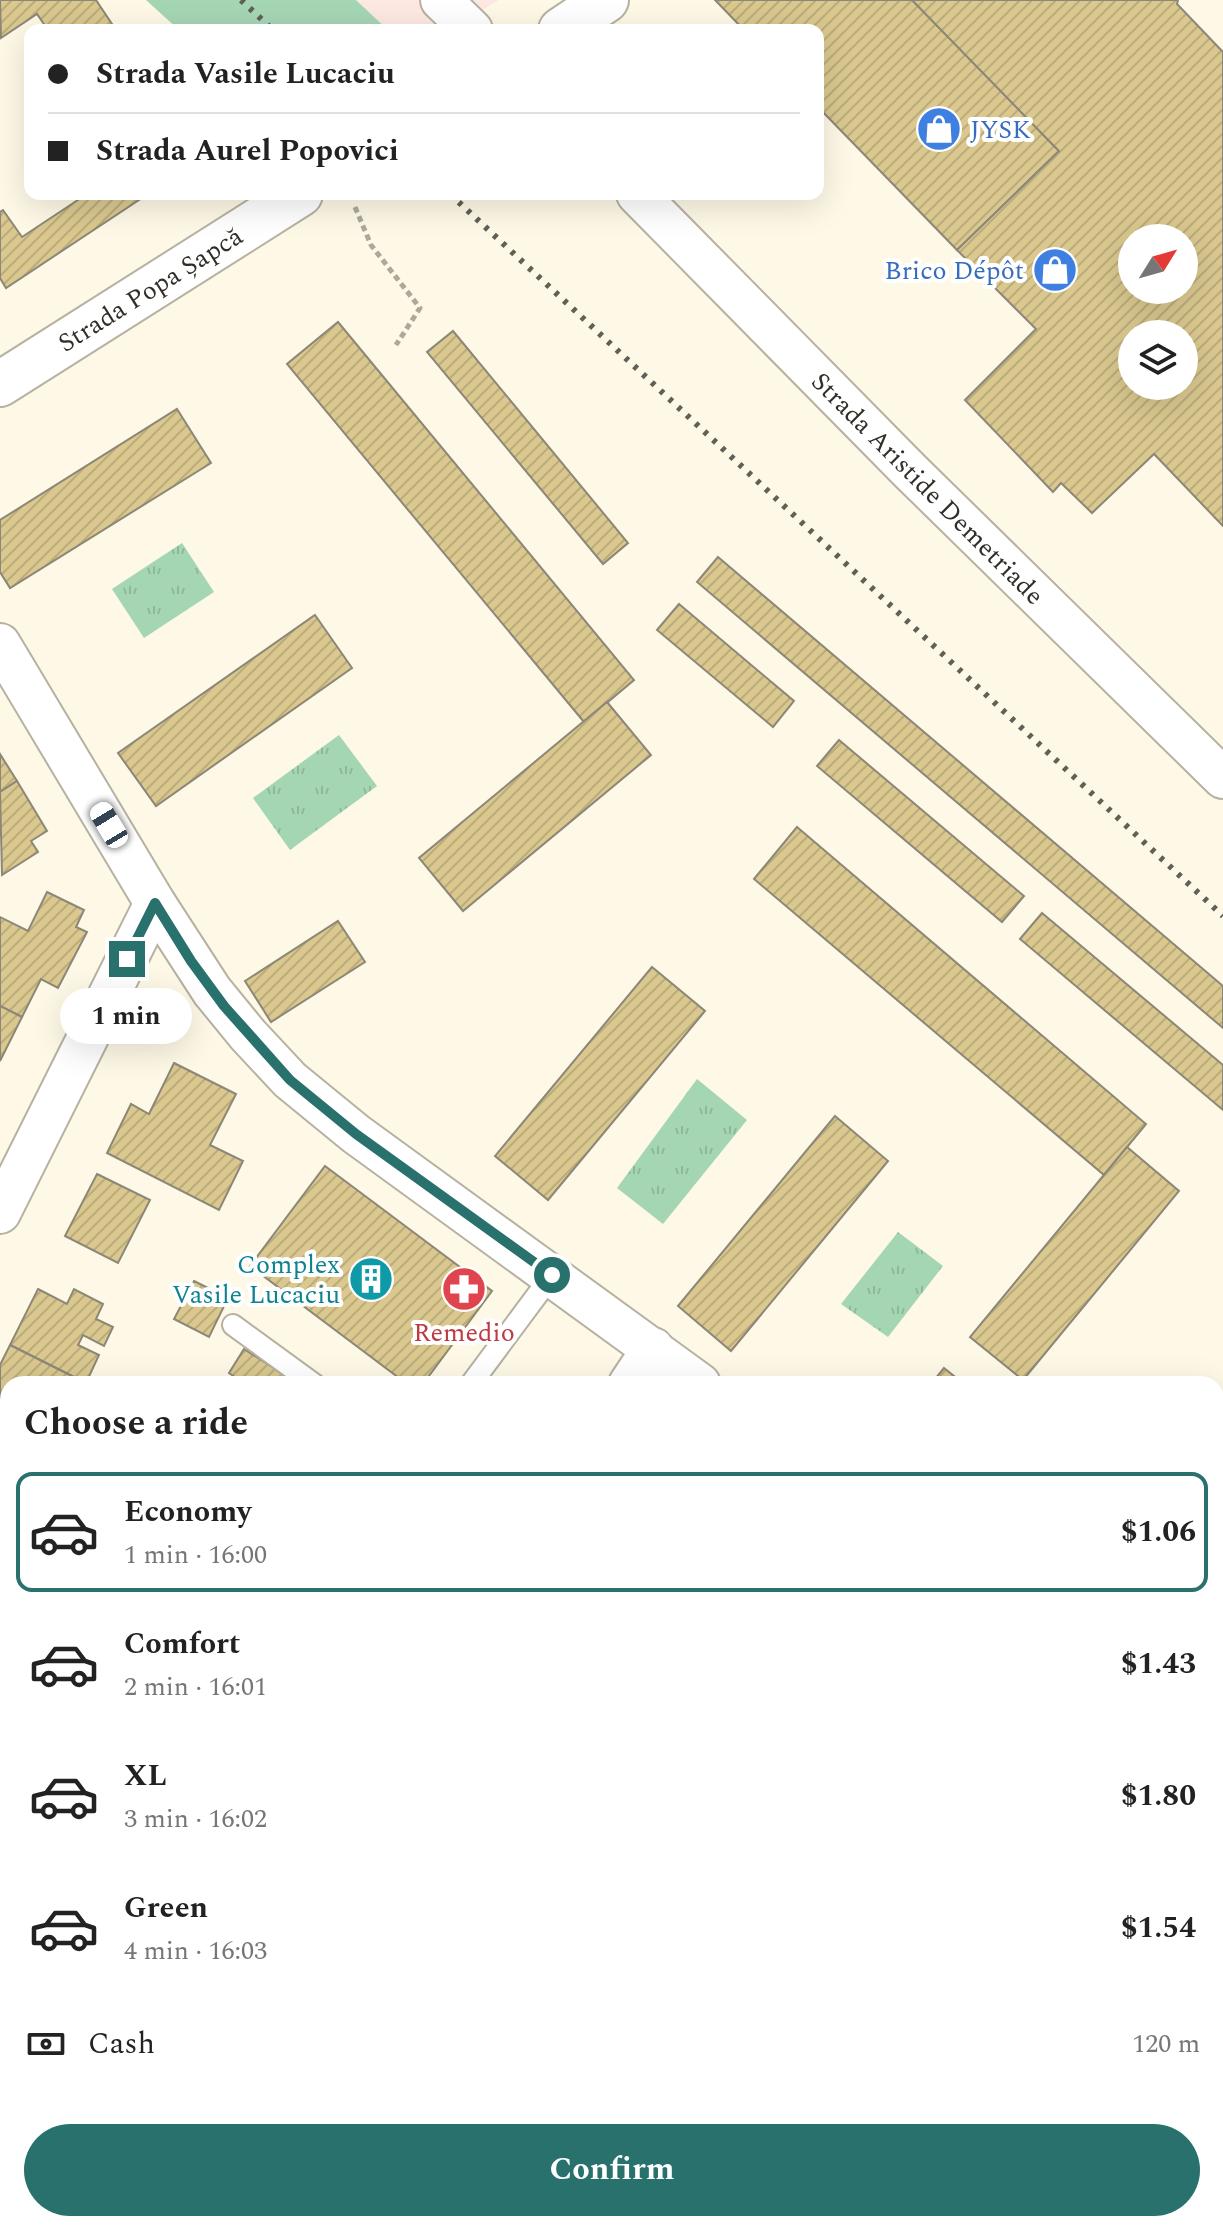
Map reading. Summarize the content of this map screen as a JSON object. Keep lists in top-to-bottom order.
{
  "streets": {
    "main road": ["Strada Popa Șapcă"],
    "street": ["Strada Aristide Demetriade"]
  },
  "places": {
    "shop": ["JYSK", "Brico Dépôt"],
    "building": ["Complex Vasile Lucaciu"],
    "pharmacy": ["Remedio"]
  },
  "north": "top right",
  "page": {
    "banner": ["Strada Vasile Lucaciu", "Strada Aurel Popovici"],
    "bubble": "1 min",
    "heading": "Choose a ride",
    "list": [
      {
        "name": "Economy",
        "note": "1 min · 16:00",
        "value": "$1.06"
      },
      {
        "name": "Comfort",
        "note": "2 min · 16:01",
        "value": "$1.43"
      },
      {
        "name": "XL",
        "note": "3 min · 16:02",
        "value": "$1.80"
      },
      {
        "name": "Green",
        "note": "4 min · 16:03",
        "value": "$1.54"
      }
    ],
    "pay": ["Cash", "120 m"],
    "buttons": "Confirm"
  }
}
